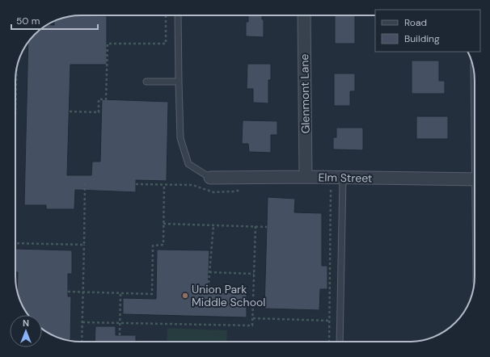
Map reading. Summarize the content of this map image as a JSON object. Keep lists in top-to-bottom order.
{
  "streets": {
    "street": ["Glenmont Lane", "Elm Street"]
  },
  "crossings": [
    ["Glenmont Lane", "Elm Street"]
  ],
  "places": ["Union Park Middle School"],
  "legend": ["Road", "Building"],
  "scale_bar": "50 m",
  "north": "top"
}
